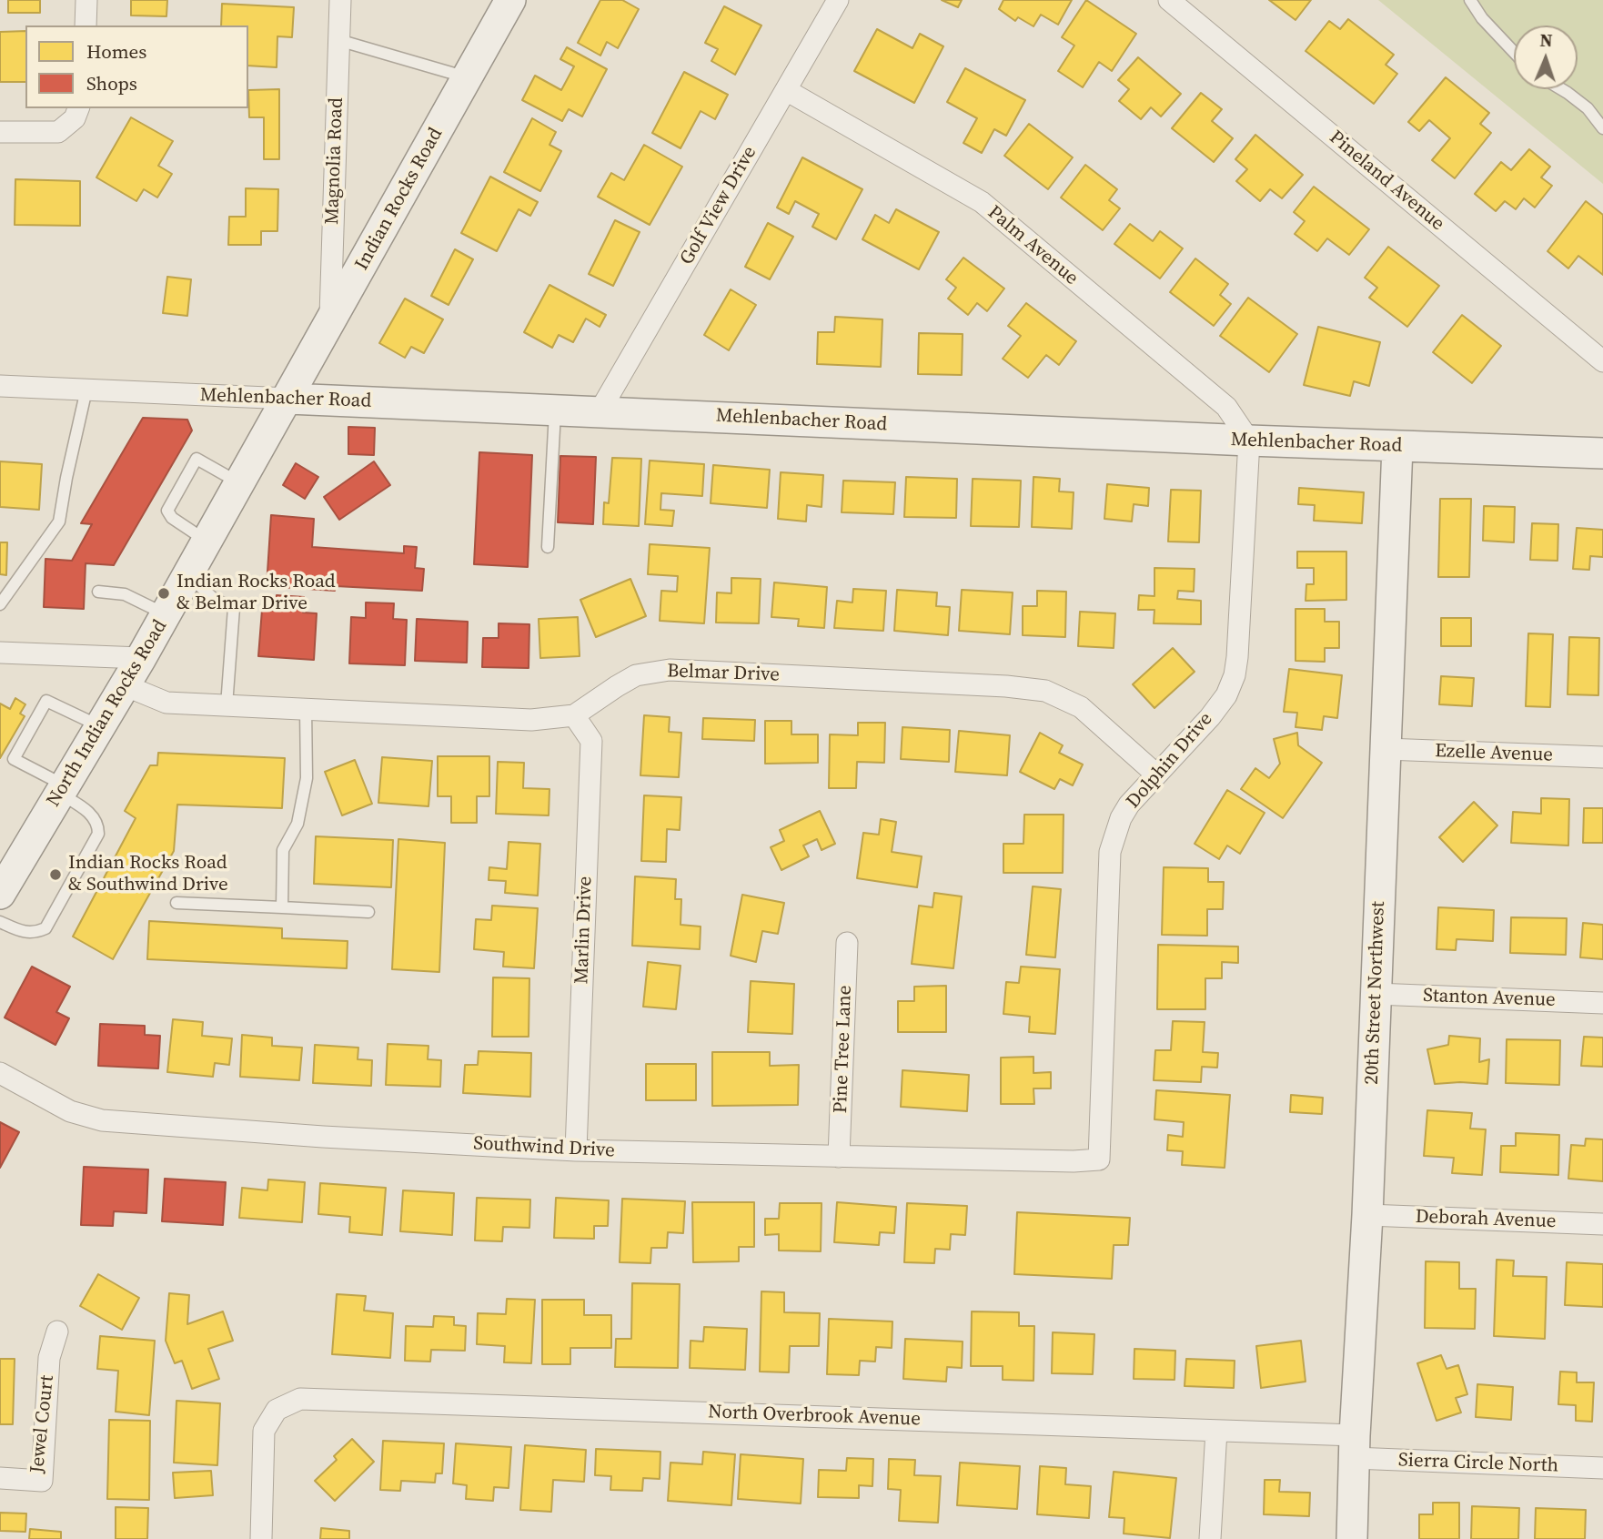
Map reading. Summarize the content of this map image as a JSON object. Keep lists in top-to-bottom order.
{
  "streets": {
    "street": [
      "Magnolia Road",
      "Pineland Avenue",
      "Indian Rocks Road",
      "Golf View Drive",
      "Palm Avenue",
      "Mehlenbacher Road",
      "Belmar Drive",
      "North Indian Rocks Road",
      "Ezelle Avenue",
      "Dolphin Drive",
      "Marlin Drive",
      "20th Street Northwest",
      "Stanton Avenue",
      "Pine Tree Lane",
      "Southwind Drive",
      "Deborah Avenue",
      "North Overbrook Avenue",
      "Jewel Court",
      "Sierra Circle North"
    ]
  },
  "crossings": [
    ["Magnolia Road", "Indian Rocks Road"],
    ["Indian Rocks Road", "Mehlenbacher Road"],
    ["Indian Rocks Road", "North Indian Rocks Road"],
    ["Golf View Drive", "Palm Avenue"],
    ["Golf View Drive", "Mehlenbacher Road"],
    ["Palm Avenue", "Mehlenbacher Road"],
    ["Palm Avenue", "Dolphin Drive"],
    ["Mehlenbacher Road", "North Indian Rocks Road"],
    ["Mehlenbacher Road", "Dolphin Drive"],
    ["Mehlenbacher Road", "20th Street Northwest"],
    ["Belmar Drive", "North Indian Rocks Road"],
    ["Belmar Drive", "Dolphin Drive"],
    ["Belmar Drive", "Marlin Drive"],
    ["Ezelle Avenue", "20th Street Northwest"],
    ["Dolphin Drive", "Southwind Drive"],
    ["Marlin Drive", "Southwind Drive"],
    ["20th Street Northwest", "Stanton Avenue"],
    ["20th Street Northwest", "Deborah Avenue"],
    ["20th Street Northwest", "North Overbrook Avenue"],
    ["20th Street Northwest", "Sierra Circle North"],
    ["Pine Tree Lane", "Southwind Drive"],
    ["North Overbrook Avenue", "Sierra Circle North"]
  ],
  "places": ["Indian Rocks Road & Belmar Drive", "Indian Rocks Road & Southwind Drive"],
  "legend": ["Homes", "Shops"],
  "north": "top"
}
